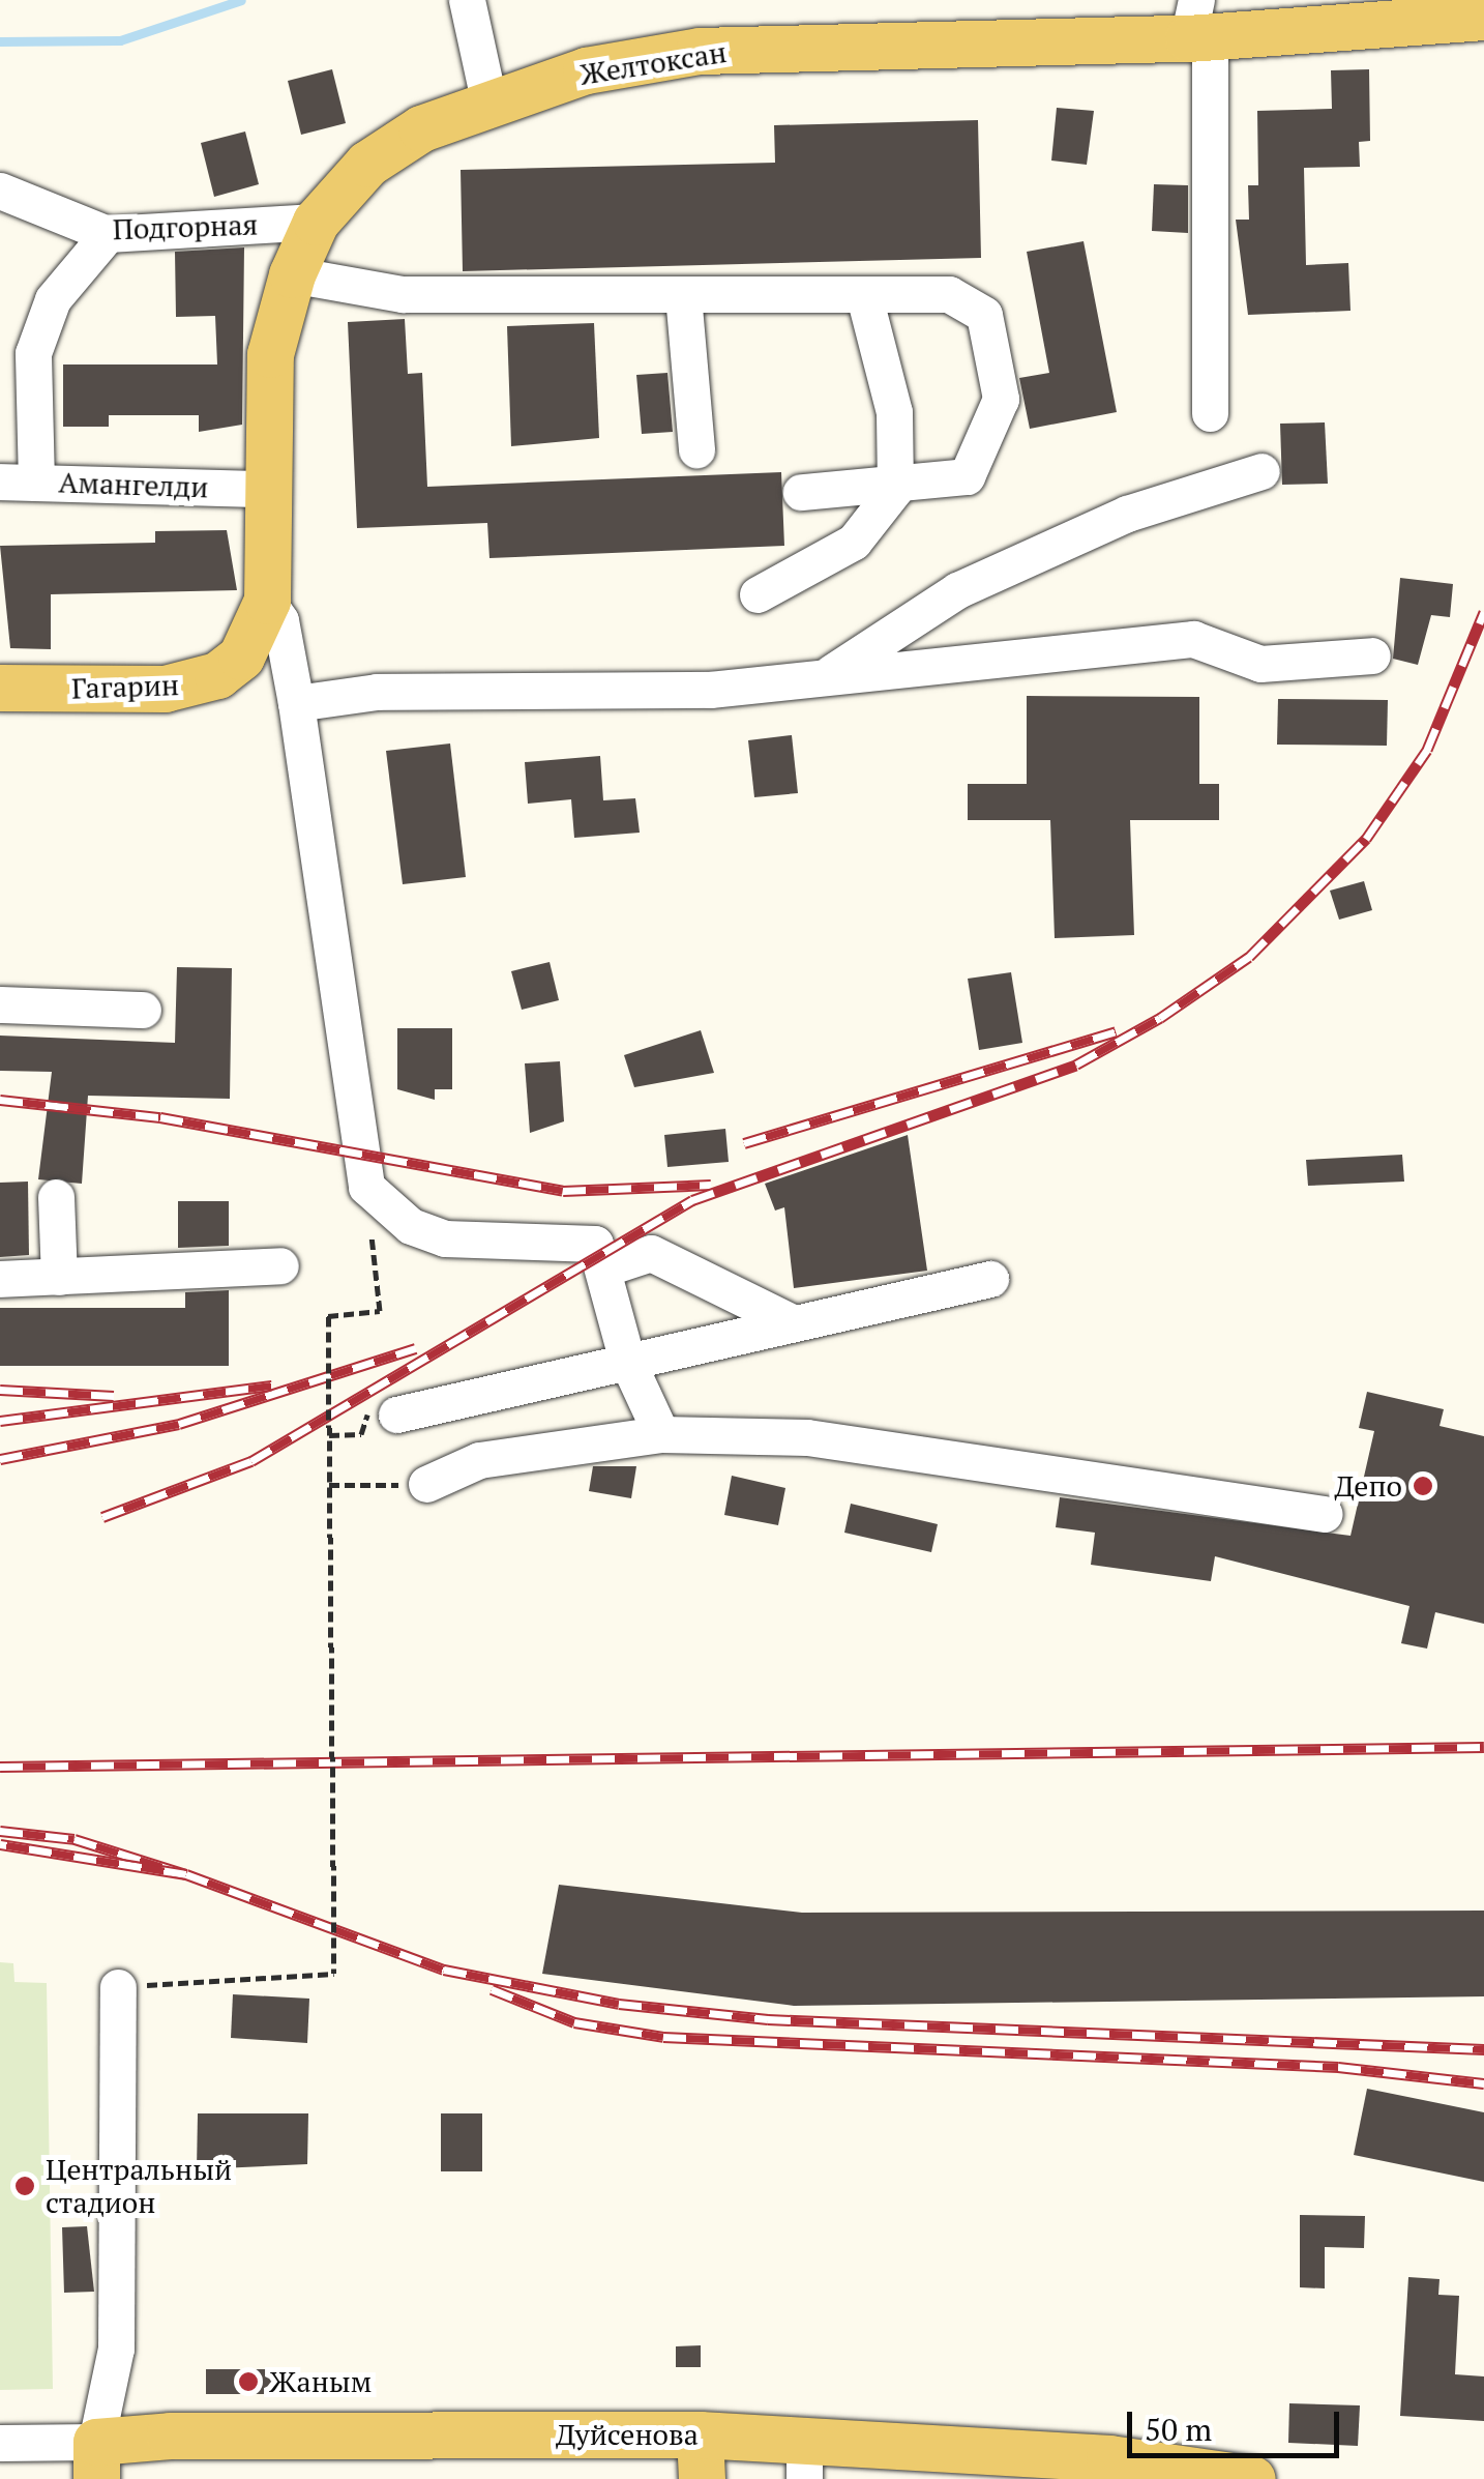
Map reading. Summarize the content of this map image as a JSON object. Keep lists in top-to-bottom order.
{
  "streets": {
    "main road": ["Желтоксан", "Гагарин", "Дуйсенова"],
    "street": ["Подгорная", "Амангелди"]
  },
  "crossings": [
    ["Желтоксан", "Подгорная"],
    ["Желтоксан", "Амангелди"],
    ["Желтоксан", "Гагарин"]
  ],
  "places": ["Депо", "Центральный стадион", "Жаным"],
  "scale_bar": "50 m"
}
